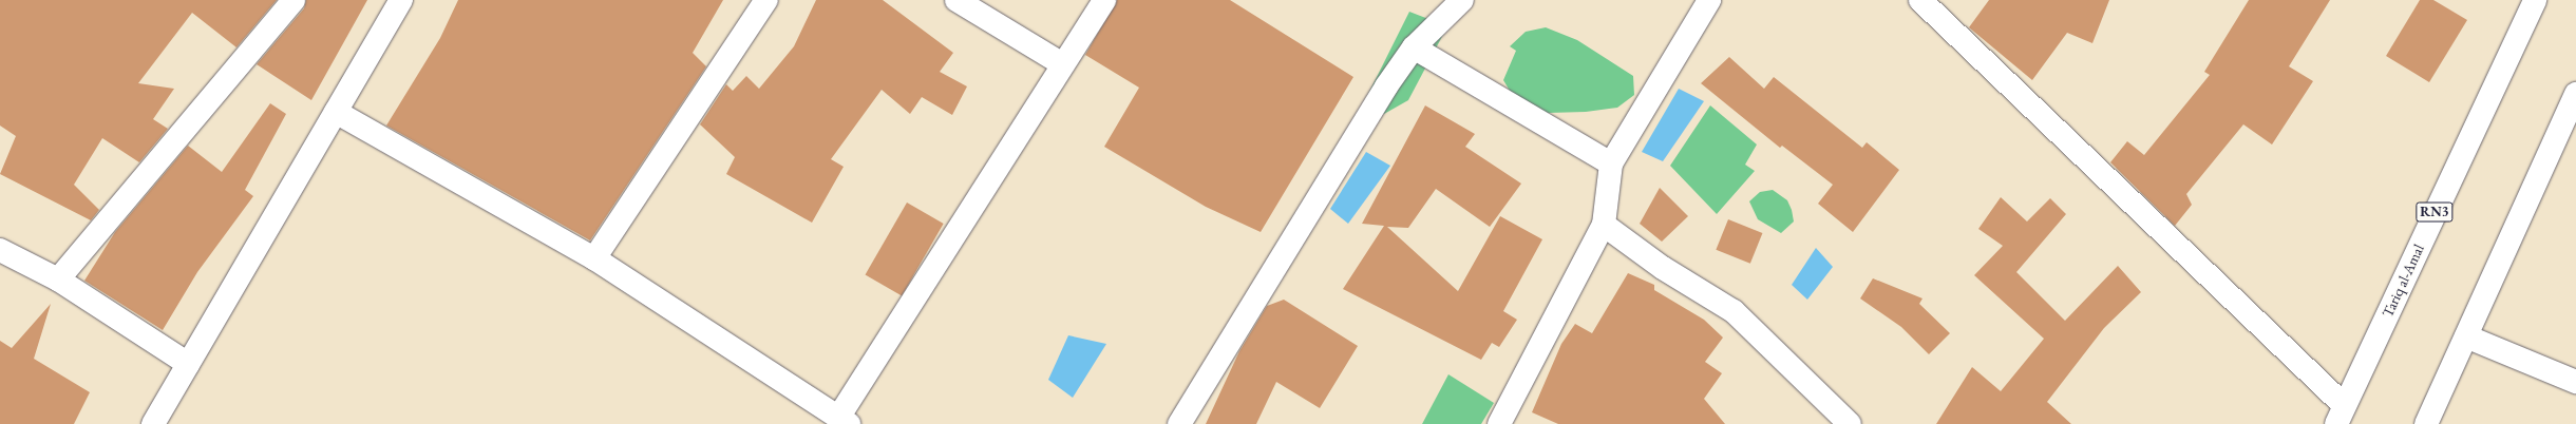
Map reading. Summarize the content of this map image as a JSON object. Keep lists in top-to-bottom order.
{
  "streets": {
    "main road": ["RN3", "Tariq al-Amal"]
  }
}
